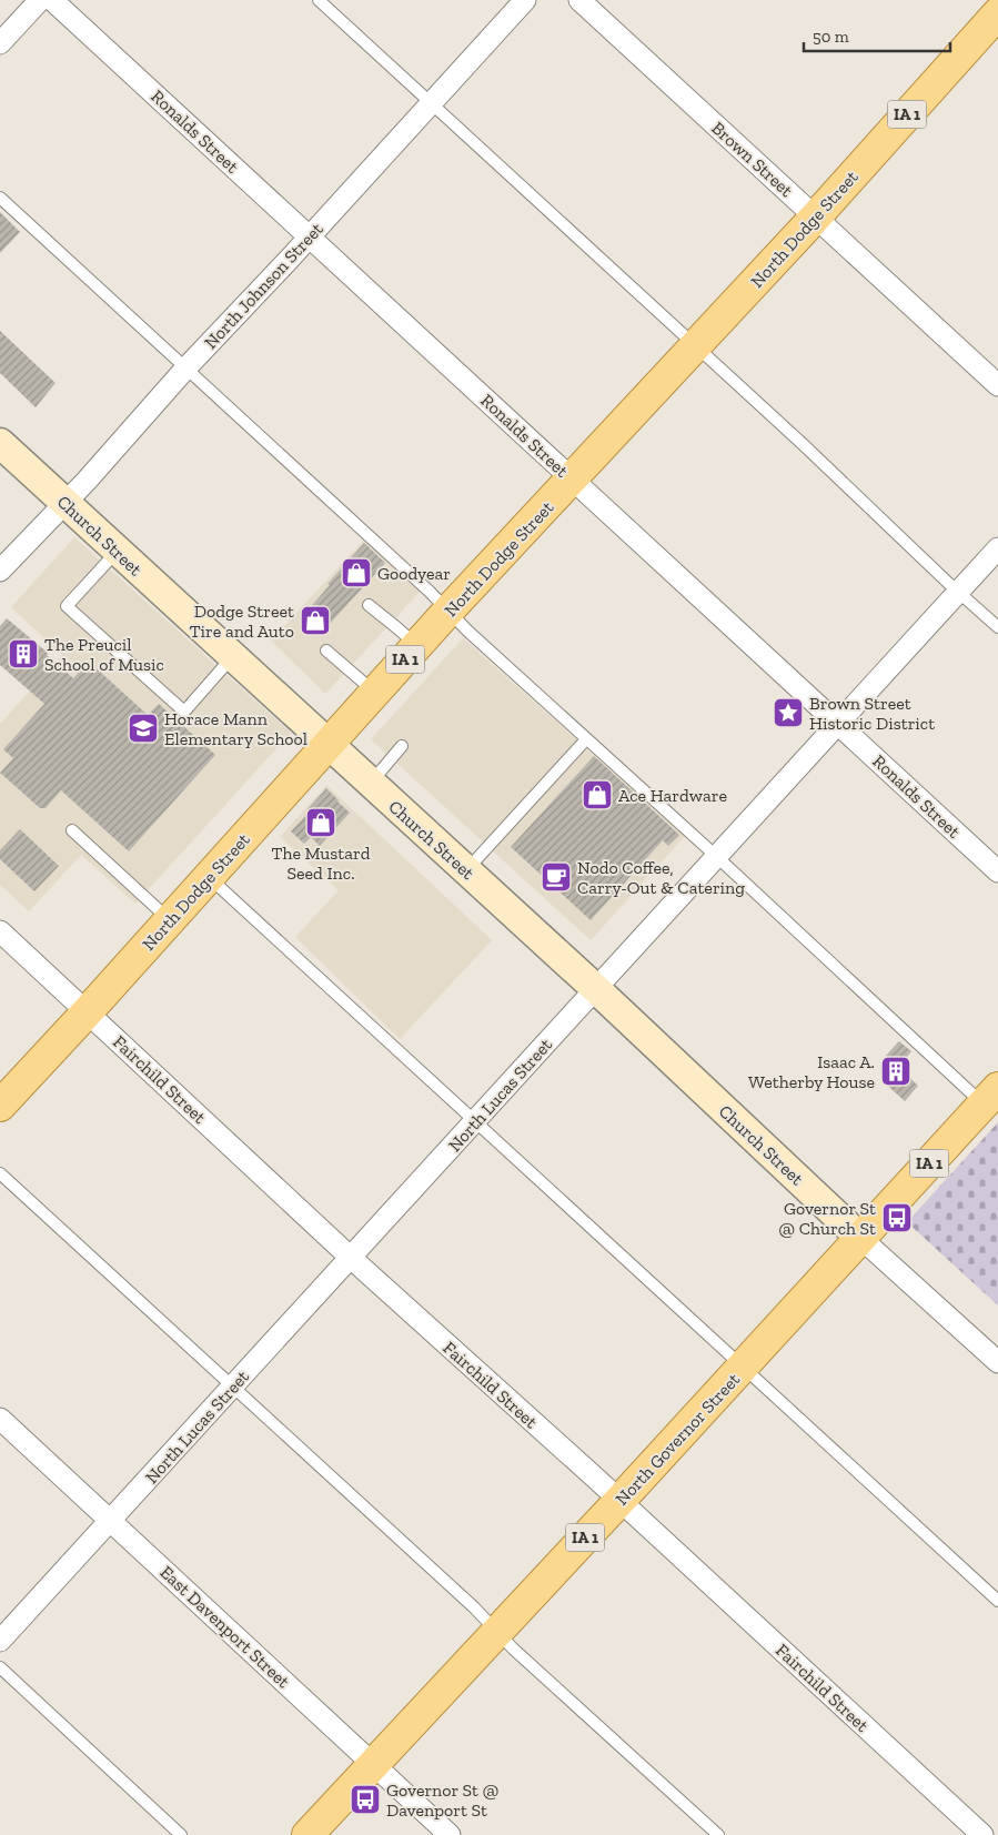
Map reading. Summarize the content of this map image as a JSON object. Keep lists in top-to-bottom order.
{
  "streets": {
    "main road": ["IA 1", "North Dodge Street", "North Governor Street"],
    "street": [
      "Ronalds Street",
      "Brown Street",
      "North Johnson Street",
      "Church Street",
      "Fairchild Street",
      "North Lucas Street",
      "East Davenport Street"
    ]
  },
  "crossings": [
    ["Ronalds Street", "North Dodge Street"],
    ["Ronalds Street", "North Johnson Street"],
    ["Ronalds Street", "North Lucas Street"],
    ["Brown Street", "North Dodge Street"],
    ["North Dodge Street", "Church Street"],
    ["North Dodge Street", "Fairchild Street"],
    ["North Johnson Street", "Church Street"],
    ["Church Street", "North Lucas Street"],
    ["Church Street", "North Governor Street"],
    ["Fairchild Street", "North Lucas Street"],
    ["Fairchild Street", "North Governor Street"],
    ["North Lucas Street", "East Davenport Street"],
    ["North Governor Street", "East Davenport Street"]
  ],
  "places": {
    "shop": [
      "Goodyear",
      "Dodge Street Tire and Auto",
      "Ace Hardware",
      "The Mustard Seed Inc."
    ],
    "building": ["The Preucil School of Music", "Isaac A. Wetherby House"],
    "place": ["Brown Street Historic District"],
    "school or university": ["Horace Mann Elementary School"],
    "cafe": ["Nodo Coffee, Carry-Out & Catering"],
    "bus stop": ["Governor St @ Church St", "Governor St @ Davenport St"]
  },
  "scale_bar": "50 m"
}
